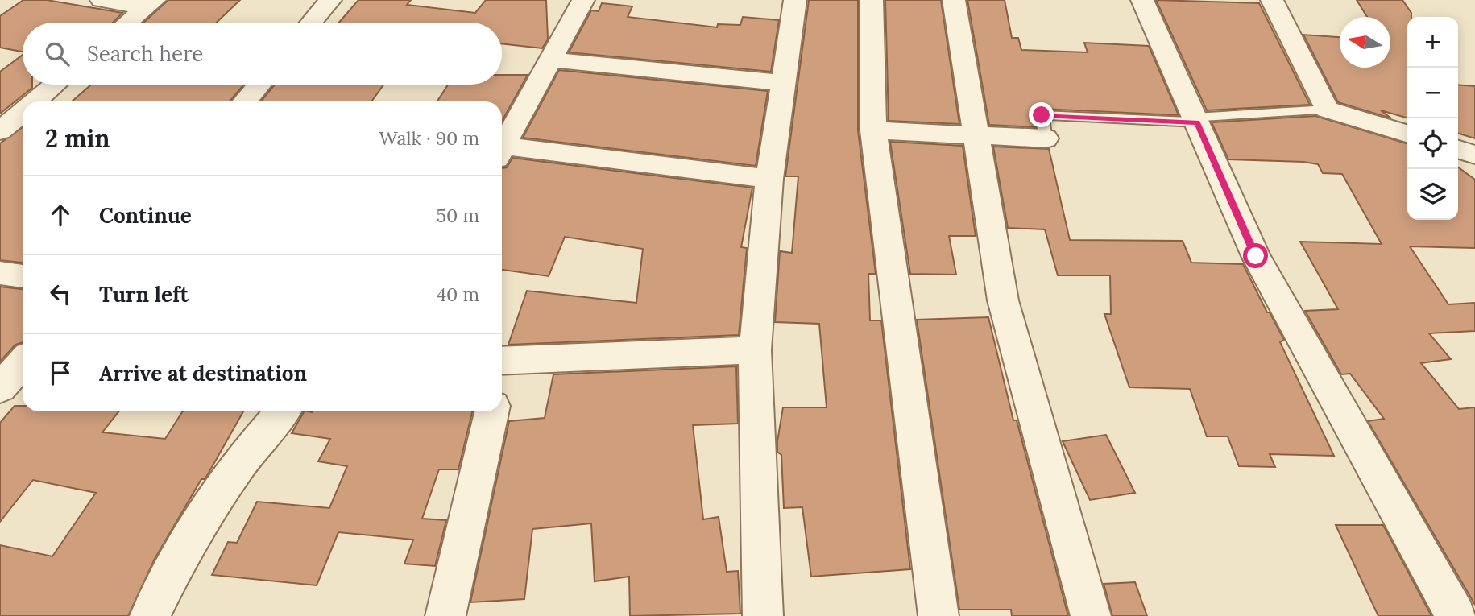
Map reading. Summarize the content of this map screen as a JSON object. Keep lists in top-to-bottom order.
{
  "north": "left",
  "page": {
    "map_buttons": ["+", "−"],
    "search": "Search here",
    "heading": ["2 min", "Walk · 90 m"],
    "list": [
      ["Continue", "50 m"],
      ["Turn left", "40 m"],
      "Arrive at destination"
    ]
  }
}
